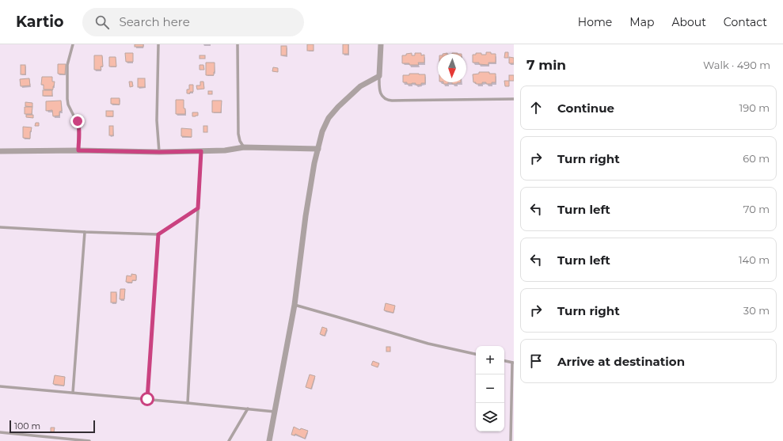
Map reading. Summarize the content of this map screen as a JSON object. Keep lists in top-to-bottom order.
{
  "scale_bar": "100 m",
  "north": "bottom",
  "page": {
    "header": "Kartio",
    "search": "Search here",
    "nav": [
      "Home",
      "Map",
      "About",
      "Contact"
    ],
    "heading": ["7 min", "Walk · 490 m"],
    "list": [
      ["Continue", "190 m"],
      ["Turn right", "60 m"],
      ["Turn left", "70 m"],
      ["Turn left", "140 m"],
      ["Turn right", "30 m"],
      "Arrive at destination"
    ],
    "map_buttons": ["+", "−"],
    "scale": "100 m"
  }
}
